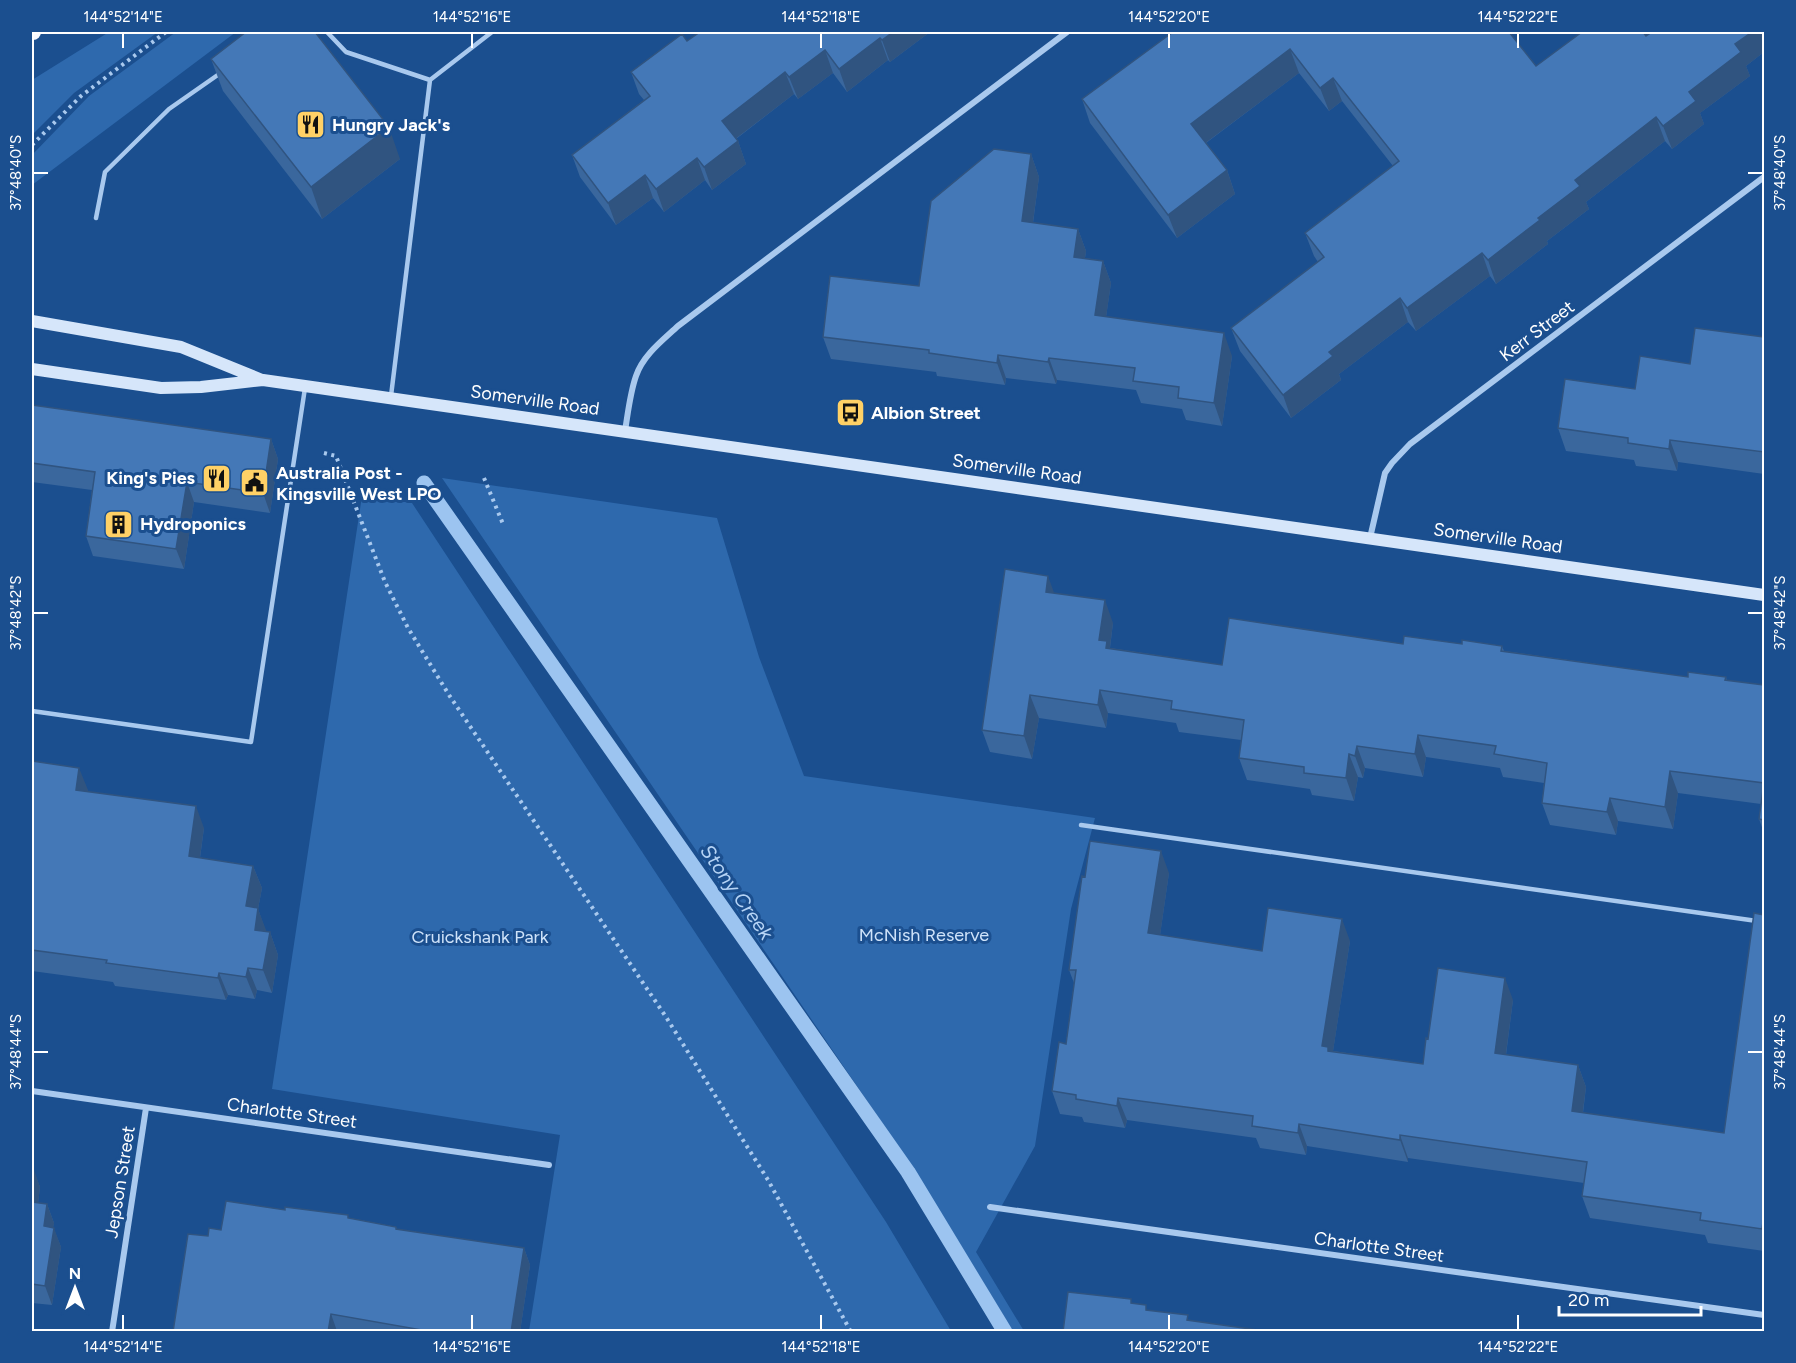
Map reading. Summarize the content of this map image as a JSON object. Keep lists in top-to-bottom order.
{
  "streets": {
    "main road": ["Somerville Road"],
    "street": ["Kerr Street", "Charlotte Street", "Jepson Street"]
  },
  "crossings": [
    ["Kerr Street", "Somerville Road"],
    ["Charlotte Street", "Jepson Street"]
  ],
  "water": ["Stony Creek"],
  "parks": ["McNish Reserve", "Cruickshank Park"],
  "places": {
    "restaurant": ["Hungry Jack's", "King's Pies"],
    "bus stop": ["Albion Street"],
    "public building": ["Australia Post - Kingsville West LPO"],
    "building": ["Hydroponics"]
  },
  "scale_bar": "20 m",
  "north": "top",
  "coordinates": [
    "144°52'14\"E",
    "144°52'16\"E",
    "144°52'18\"E",
    "144°52'20\"E",
    "144°52'22\"E",
    "37°48'40\"S",
    "37°48'42\"S",
    "37°48'44\"S"
  ]
}
